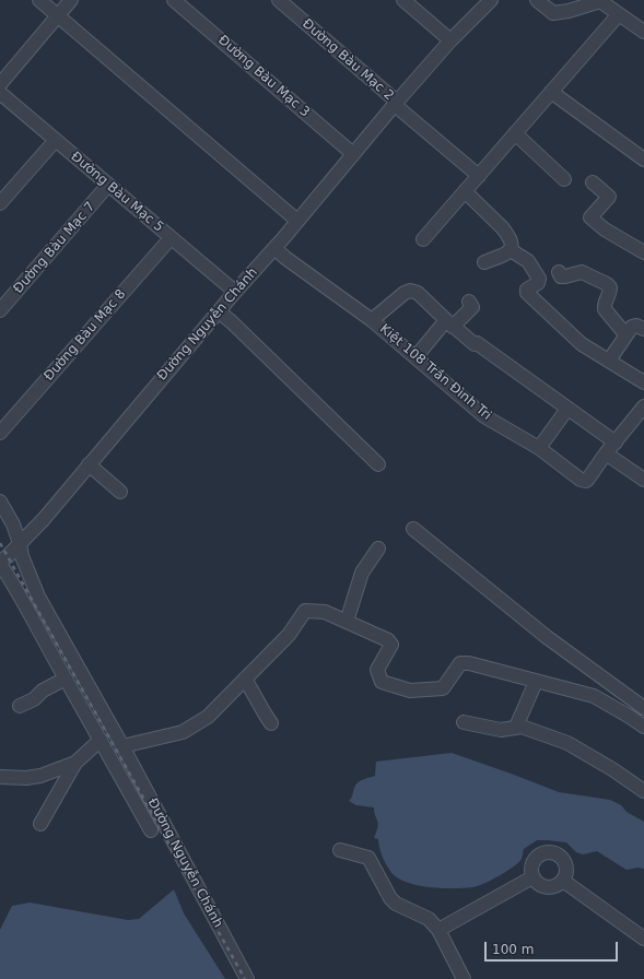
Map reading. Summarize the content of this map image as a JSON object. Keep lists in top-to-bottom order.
{
  "streets": {
    "street": [
      "Đường Bàu Mạc 2",
      "Đường Bàu Mạc 3",
      "Đường Bàu Mạc 5",
      "Đường Bàu Mạc 7",
      "Đường Nguyễn Chánh",
      "Đường Bàu Mạc 8",
      "Kiệt 108 Trần Đình Tri"
    ]
  },
  "crossings": [
    ["Đường Bàu Mạc 2", "Đường Nguyễn Chánh"],
    ["Đường Bàu Mạc 3", "Đường Nguyễn Chánh"],
    ["Đường Bàu Mạc 5", "Đường Bàu Mạc 7"],
    ["Đường Bàu Mạc 5", "Đường Nguyễn Chánh"],
    ["Đường Bàu Mạc 5", "Đường Bàu Mạc 8"],
    ["Đường Nguyễn Chánh", "Kiệt 108 Trần Đình Tri"]
  ],
  "scale_bar": "100 m"
}
